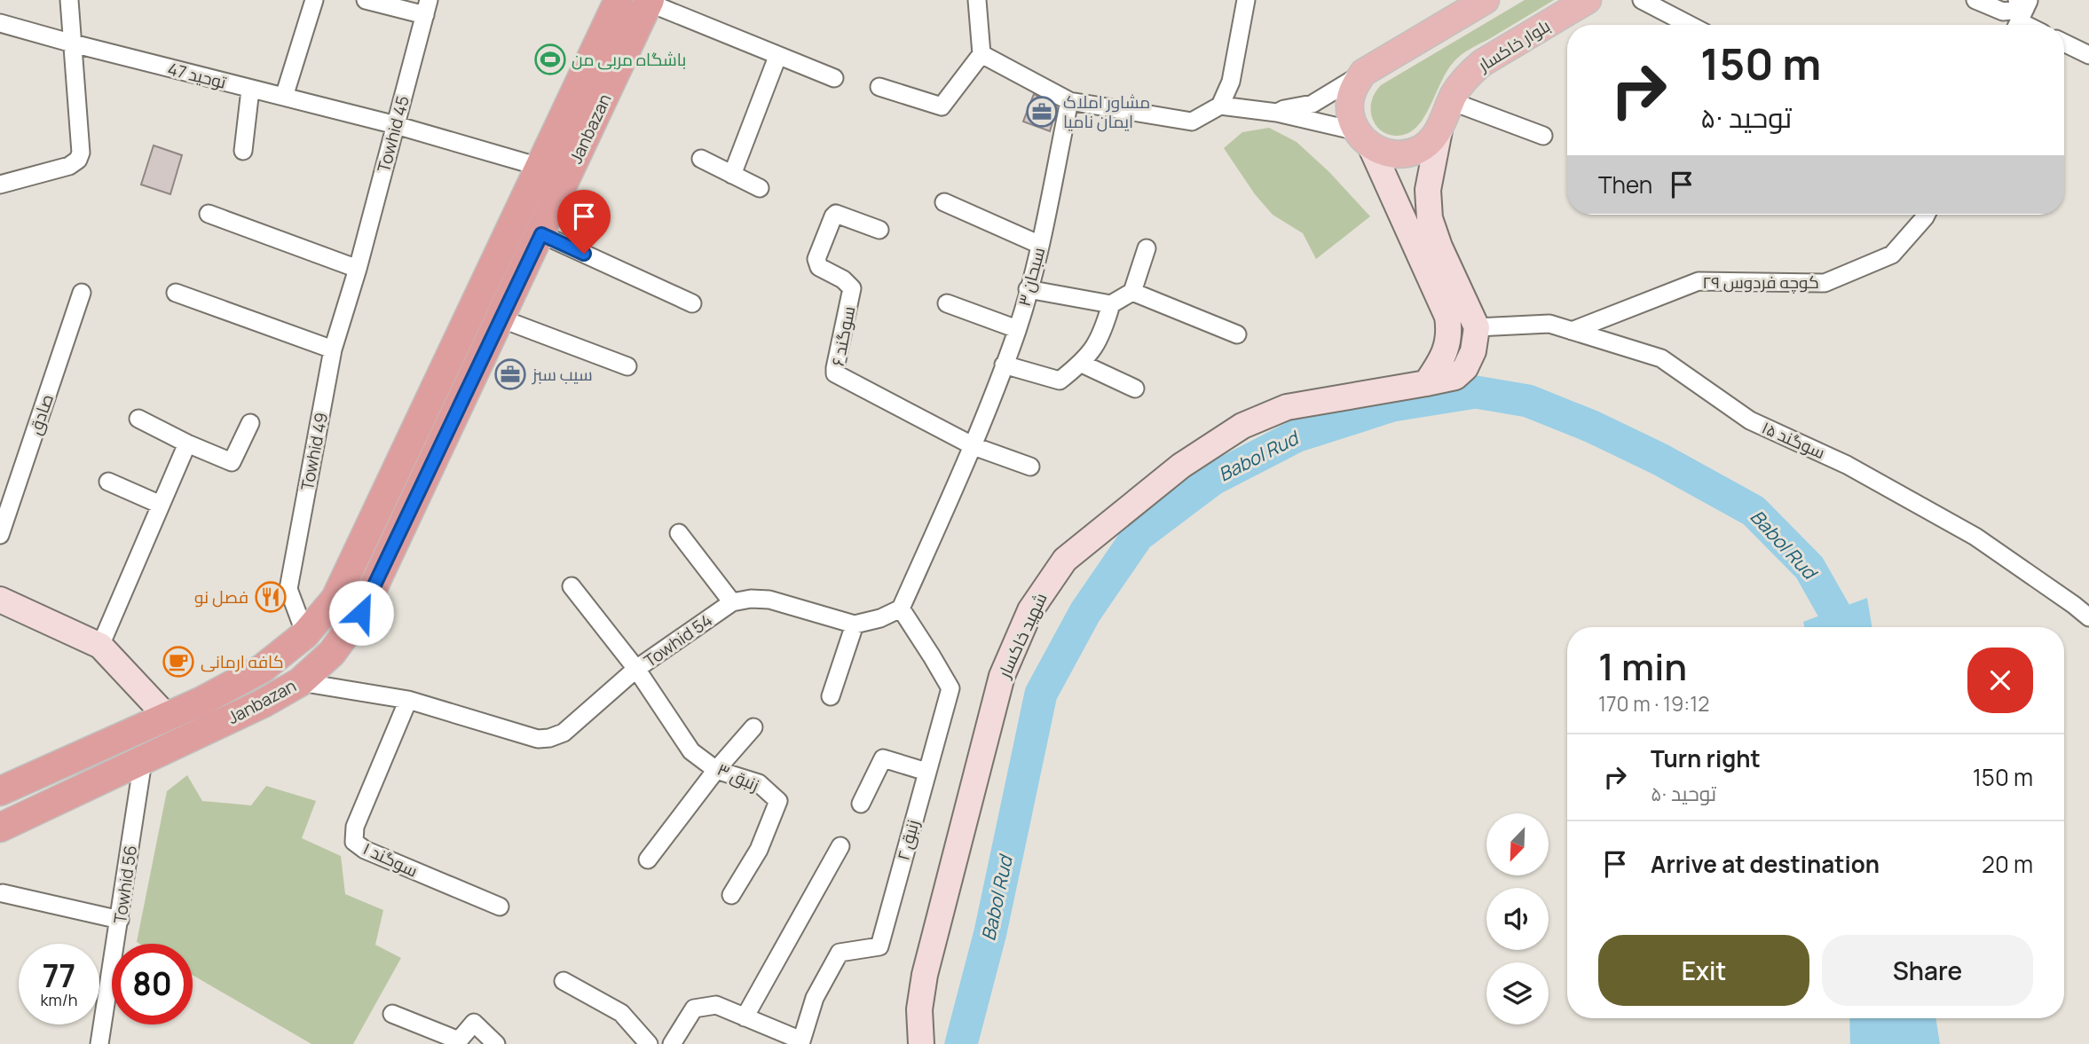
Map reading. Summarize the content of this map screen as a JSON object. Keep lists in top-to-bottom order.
{
  "streets": {
    "highway": ["Janbazan"],
    "main road": ["بلوار خاکسار", "شهید خاکسار"],
    "street": [
      "توحید 47",
      "Towhid 45",
      "سبحان ۳",
      "کوچه فردوس ۲۹",
      "سوگند ۶",
      "صادق",
      "سوگند ۱۵",
      "Towhid 49",
      "Towhid 54",
      "زنبق ۳",
      "زنبق ۲",
      "سوگند ۱",
      "Towhid 56"
    ]
  },
  "crossings": [
    ["توحید 47", "Janbazan"],
    ["توحید 47", "Towhid 45"],
    ["Janbazan", "Towhid 49"],
    ["Janbazan", "Towhid 54"],
    ["Janbazan", "Towhid 56"],
    ["Towhid 45", "Towhid 49"],
    ["سبحان ۳", "سوگند ۶"],
    ["کوچه فردوس ۲۹", "سوگند ۱۵"],
    ["سوگند ۱۵", "شهید خاکسار"],
    ["Towhid 54", "زنبق ۳"],
    ["Towhid 54", "سوگند ۱"]
  ],
  "water": ["Babol Rud"],
  "places": {
    "sports": ["باشگاه مربی من"],
    "office": ["مشاور املاک ایمان نامیا", "سیب سبز"],
    "restaurant": ["فصل نو"],
    "cafe": ["کافه ارمانی"]
  },
  "north": "bottom left",
  "page": {
    "turn": ["150 m", "توحید ۵۰"],
    "then": "Then",
    "heading": ["1 min", "170 m · 19:12"],
    "list": [
      {
        "name": "Turn right",
        "note": "توحید ۵۰",
        "value": "150 m"
      },
      {
        "name": "Arrive at destination",
        "value": "20 m"
      }
    ],
    "buttons": ["Exit", "Share"],
    "speed": "77 km/h",
    "limit": "80"
  }
}
